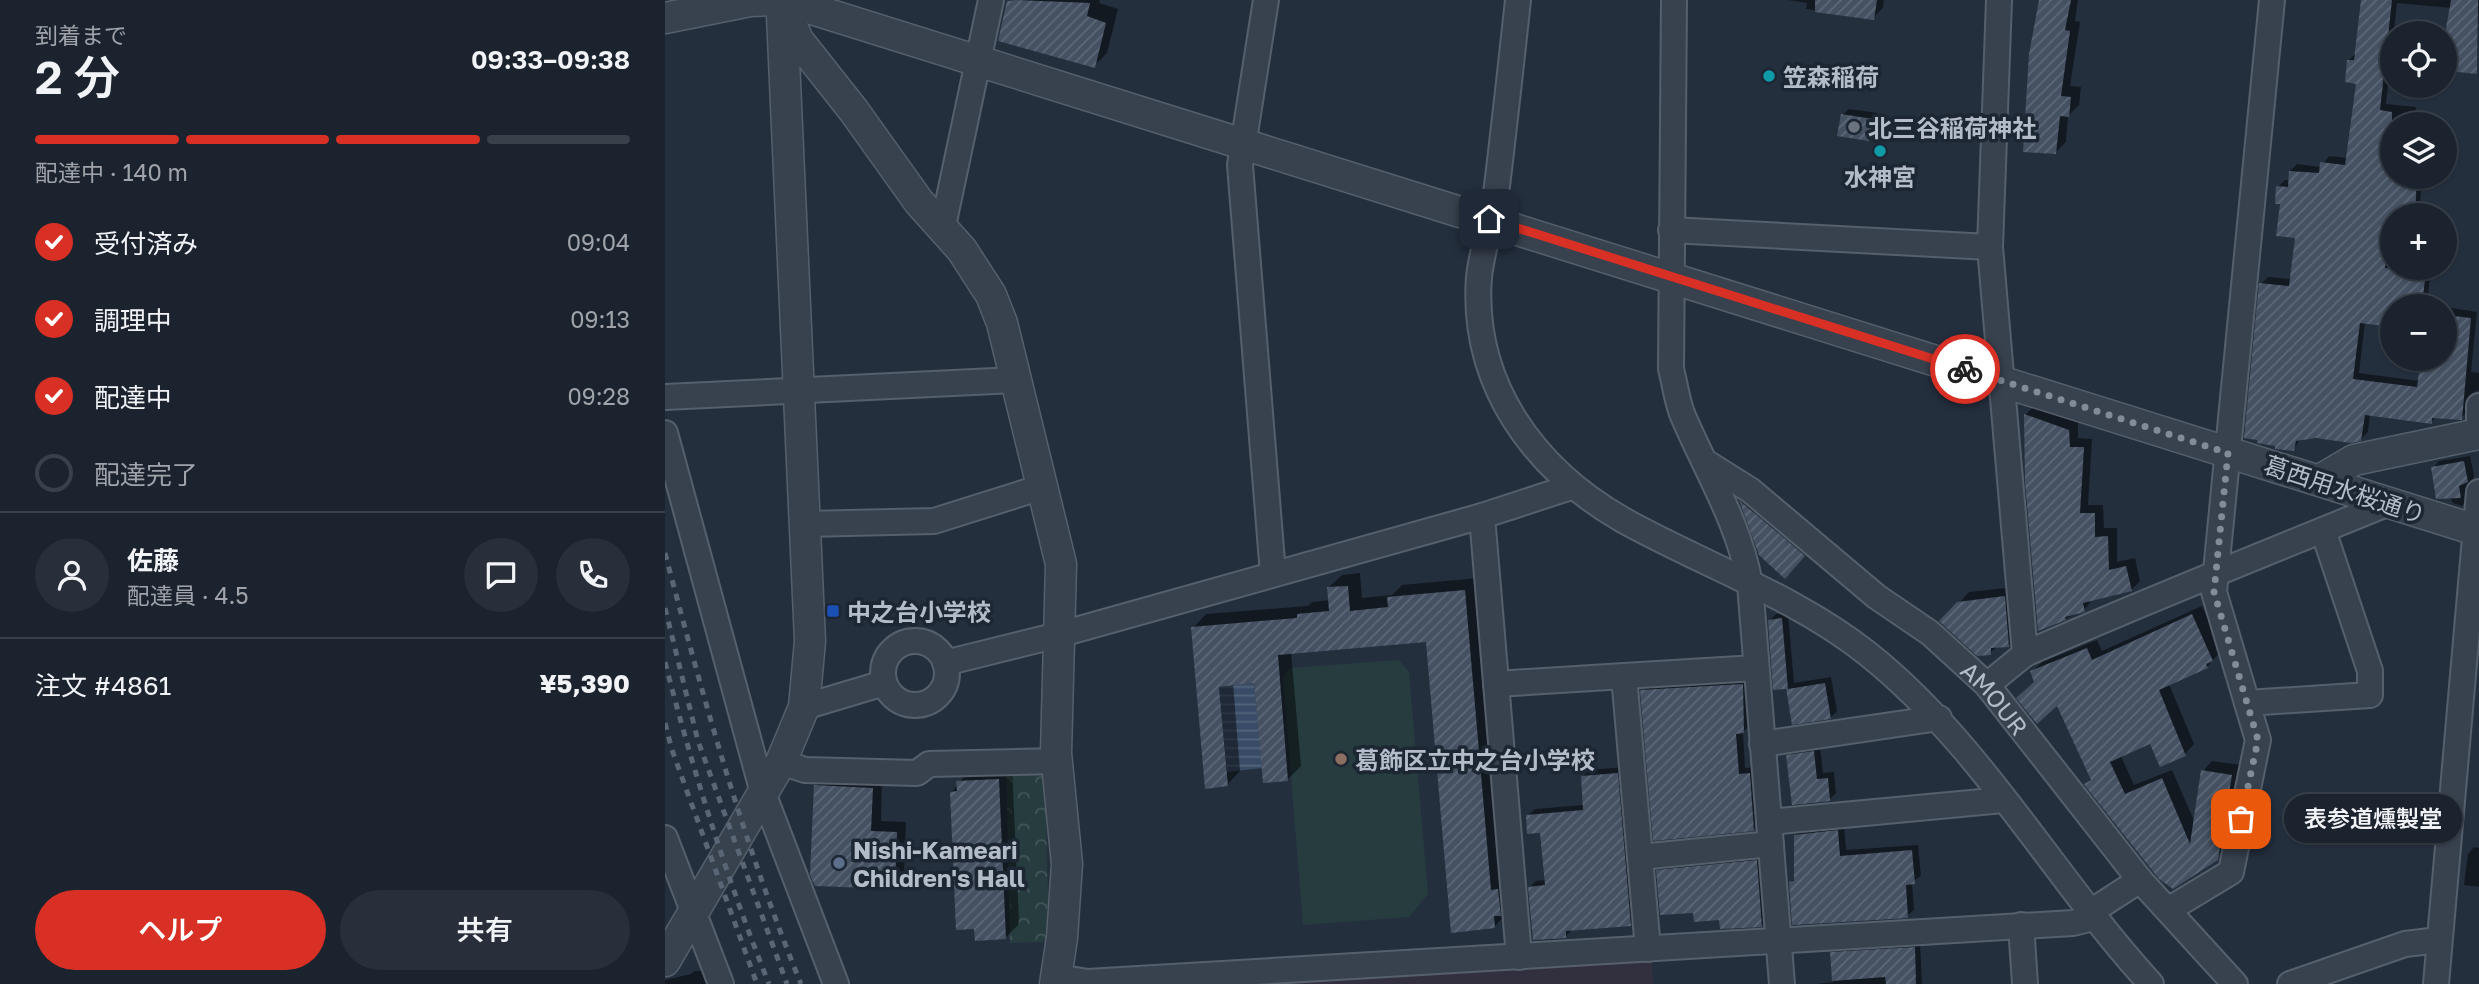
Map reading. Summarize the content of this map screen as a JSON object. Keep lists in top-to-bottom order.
{
  "streets": {
    "street": ["葛西用水桜通り", "AMOUR"]
  },
  "places": {
    "other": [
      "笠森稲荷",
      "北三谷稲荷神社",
      "水神宮",
      "葛飾区立中之台小学校",
      "表参道燻製堂",
      "Nishi-Kameari Children's Hall"
    ],
    "transit": ["中之台小学校"]
  },
  "page": {
    "heading": ["2 分", "到着まで", "09:33–09:38"],
    "panel": [
      "佐藤",
      "配達員 · 4.5",
      "注文 #4861",
      "¥5,390"
    ],
    "map_buttons": ["+", "−"],
    "bar": "配達中 · 140 m",
    "list": [
      ["受付済み", "09:04"],
      ["調理中", "09:13"],
      ["配達中", "09:28"],
      "配達完了"
    ],
    "bubble": "表参道燻製堂",
    "buttons": ["ヘルプ", "共有"]
  }
}
